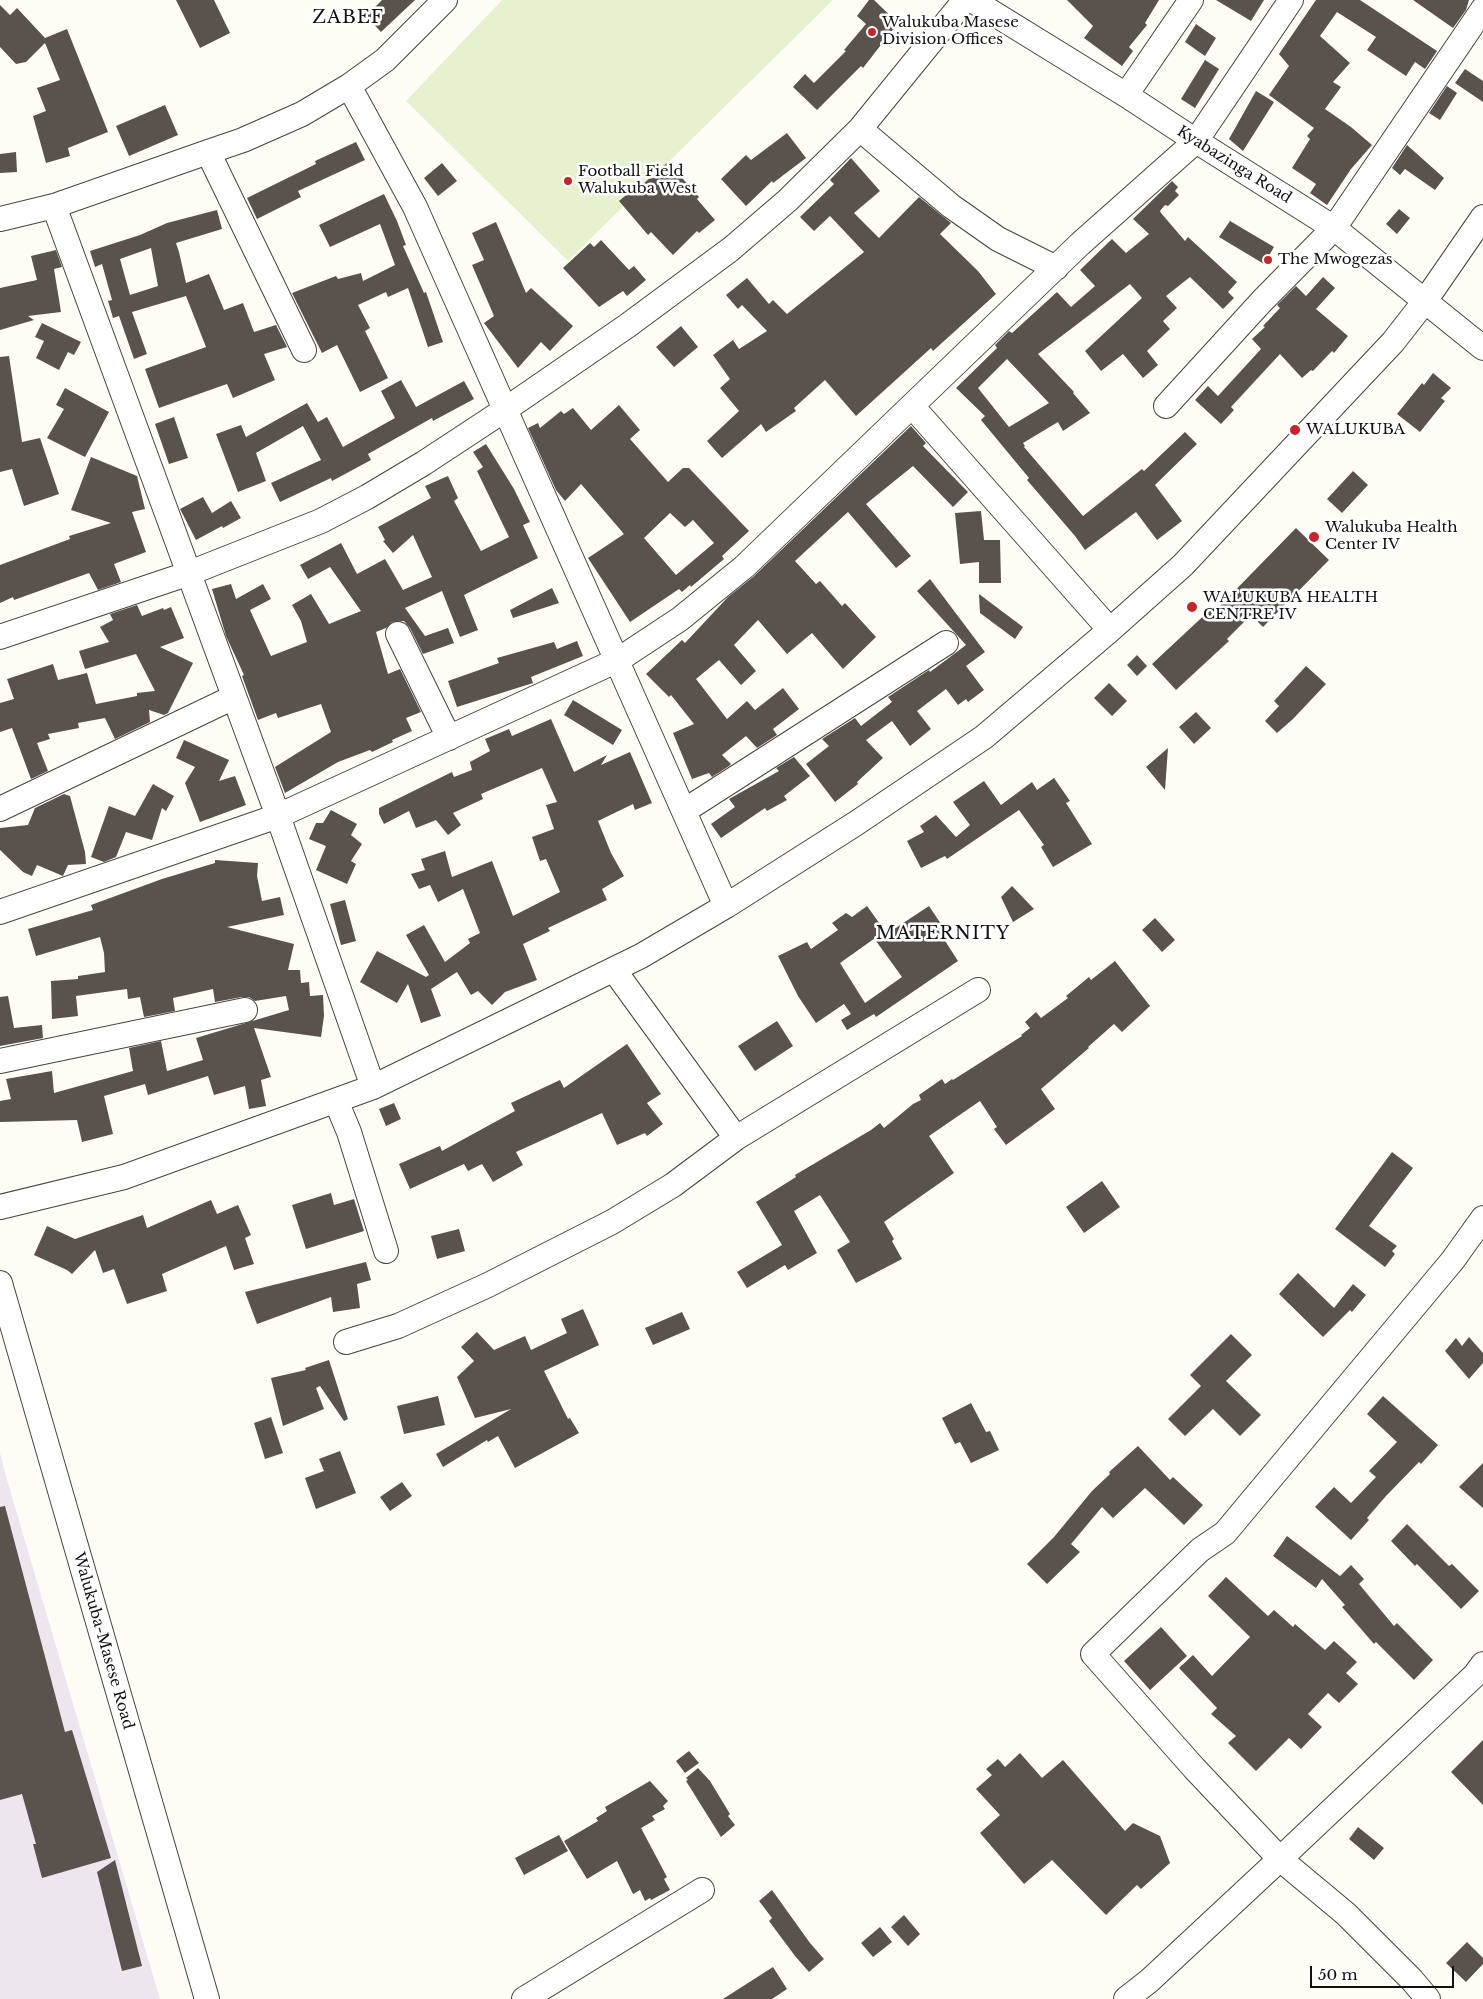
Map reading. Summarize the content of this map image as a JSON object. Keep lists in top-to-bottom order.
{
  "streets": {
    "street": ["Kyabazinga Road", "Walukuba-Masese Road"]
  },
  "districts": ["ZABEF", "MATERNITY"],
  "places": [
    "Walukuba Masese Division Offices",
    "Football Field Walukuba West",
    "The Mwogezas",
    "WALUKUBA",
    "Walukuba Health Center IV",
    "WALUKUBA HEALTH CENTRE IV"
  ],
  "scale_bar": "50 m"
}
